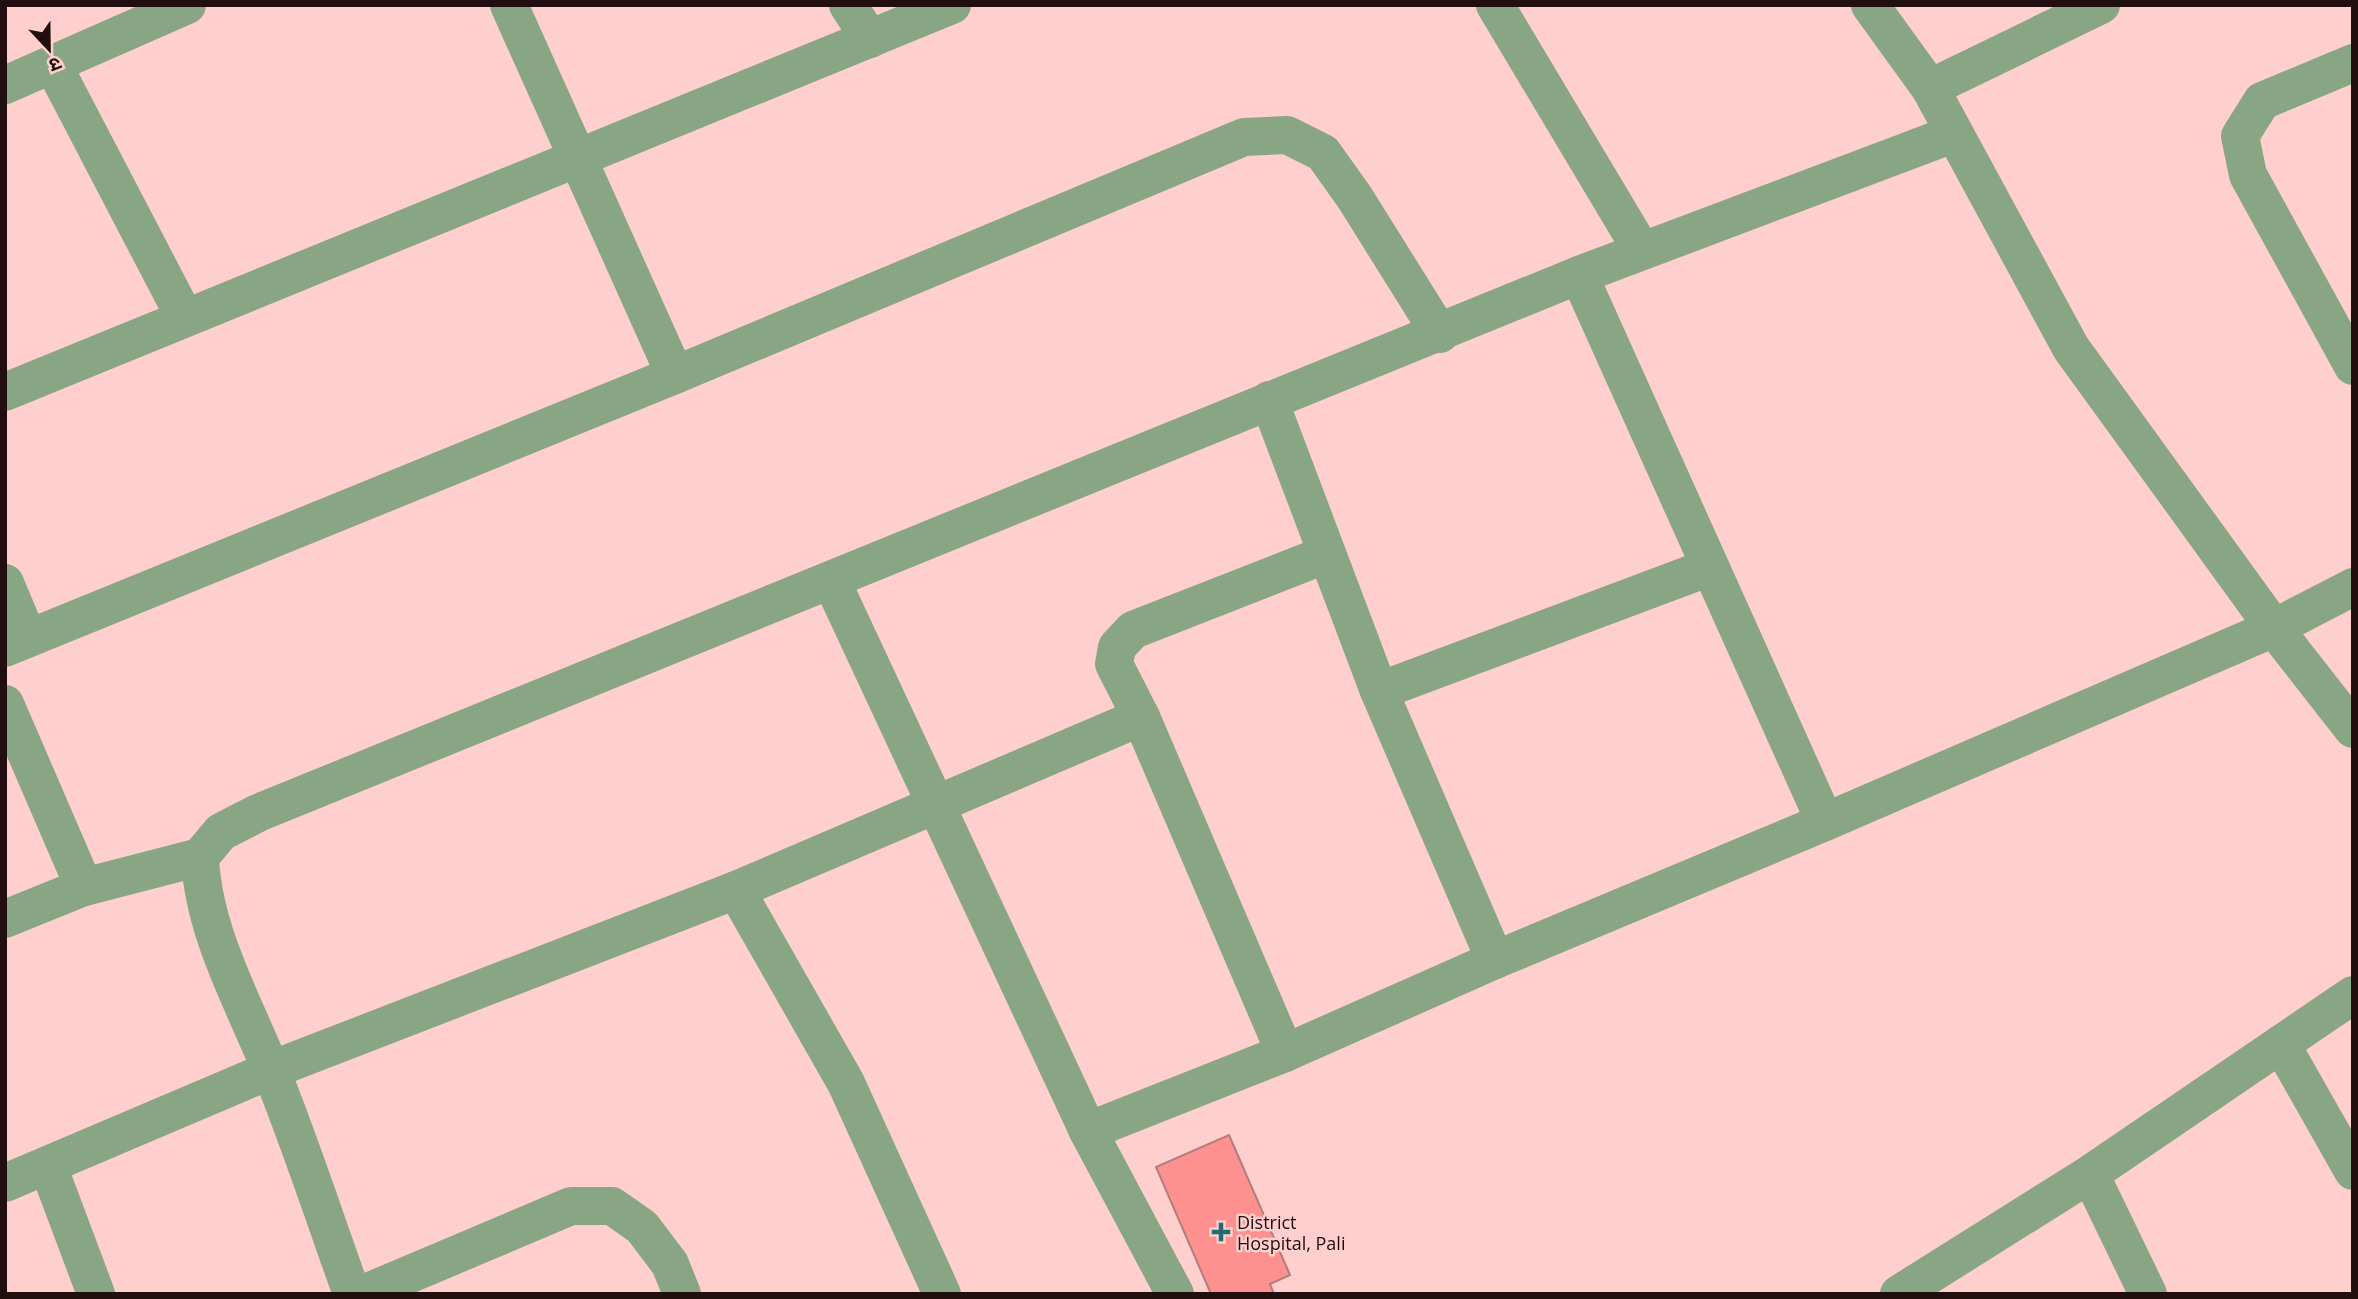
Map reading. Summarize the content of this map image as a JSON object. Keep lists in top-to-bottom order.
{
  "places": {
    "health": ["District Hospital, Pali"]
  },
  "north": "bottom"
}
